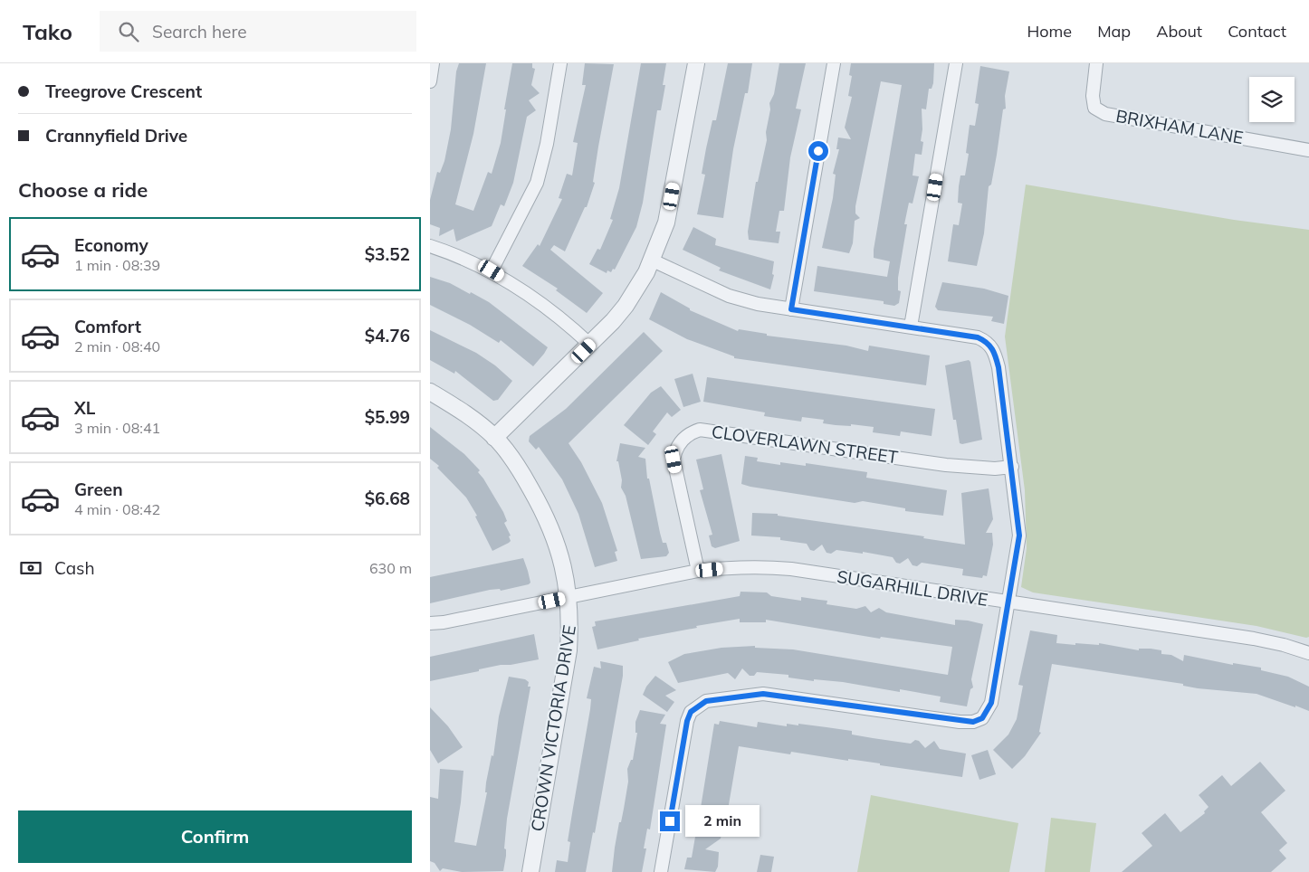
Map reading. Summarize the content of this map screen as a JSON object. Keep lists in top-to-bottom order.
{
  "streets": {
    "street": [
      "BRIXHAM LANE",
      "CLOVERLAWN STREET",
      "SUGARHILL DRIVE",
      "CROWN VICTORIA DRIVE"
    ]
  },
  "crossings": [
    ["CLOVERLAWN STREET", "SUGARHILL DRIVE"],
    ["SUGARHILL DRIVE", "CROWN VICTORIA DRIVE"]
  ],
  "page": {
    "header": "Tako",
    "search": "Search here",
    "nav": [
      "Home",
      "Map",
      "About",
      "Contact"
    ],
    "banner": ["Treegrove Crescent", "Crannyfield Drive"],
    "heading": "Choose a ride",
    "list": [
      {
        "name": "Economy",
        "note": "1 min · 08:39",
        "value": "$3.52"
      },
      {
        "name": "Comfort",
        "note": "2 min · 08:40",
        "value": "$4.76"
      },
      {
        "name": "XL",
        "note": "3 min · 08:41",
        "value": "$5.99"
      },
      {
        "name": "Green",
        "note": "4 min · 08:42",
        "value": "$6.68"
      }
    ],
    "pay": ["Cash", "630 m"],
    "buttons": "Confirm",
    "bubble": "2 min"
  }
}
